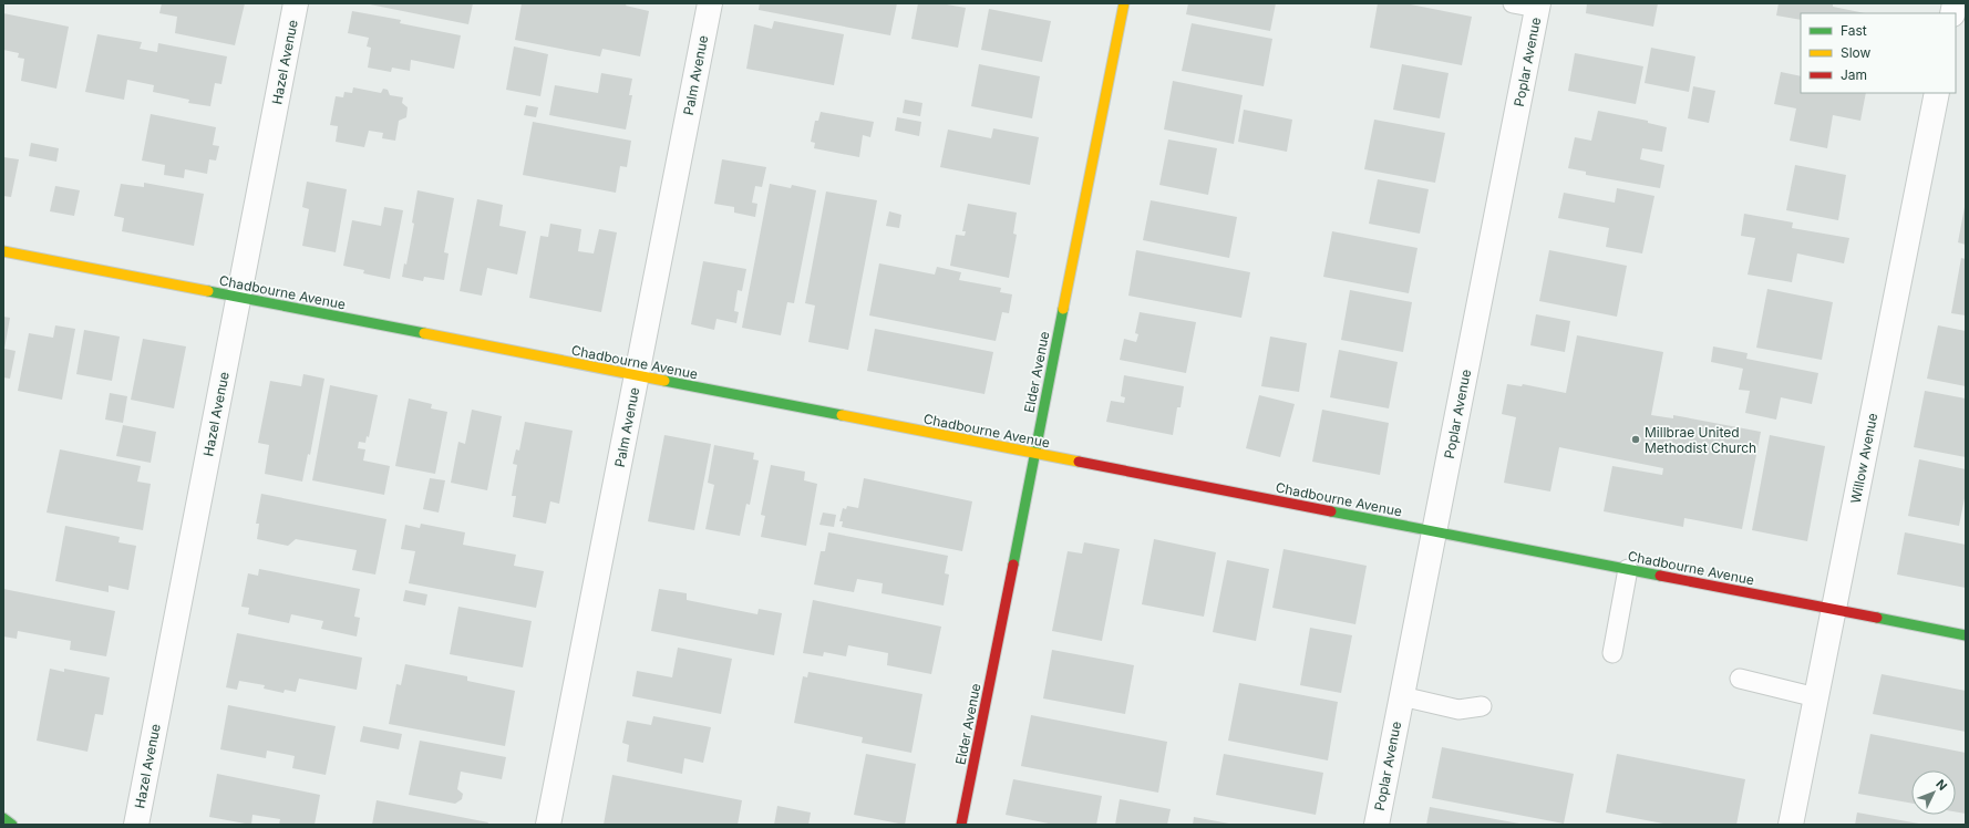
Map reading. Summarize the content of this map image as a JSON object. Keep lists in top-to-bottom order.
{
  "streets": {
    "street": [
      "Hazel Avenue",
      "Poplar Avenue",
      "Palm Avenue",
      "Chadbourne Avenue",
      "Elder Avenue",
      "Willow Avenue"
    ]
  },
  "crossings": [
    ["Hazel Avenue", "Chadbourne Avenue"],
    ["Poplar Avenue", "Chadbourne Avenue"],
    ["Palm Avenue", "Chadbourne Avenue"],
    ["Chadbourne Avenue", "Elder Avenue"],
    ["Chadbourne Avenue", "Willow Avenue"]
  ],
  "places": ["Millbrae United Methodist Church"],
  "legend": ["Fast", "Slow", "Jam"],
  "north": "top right"
}
